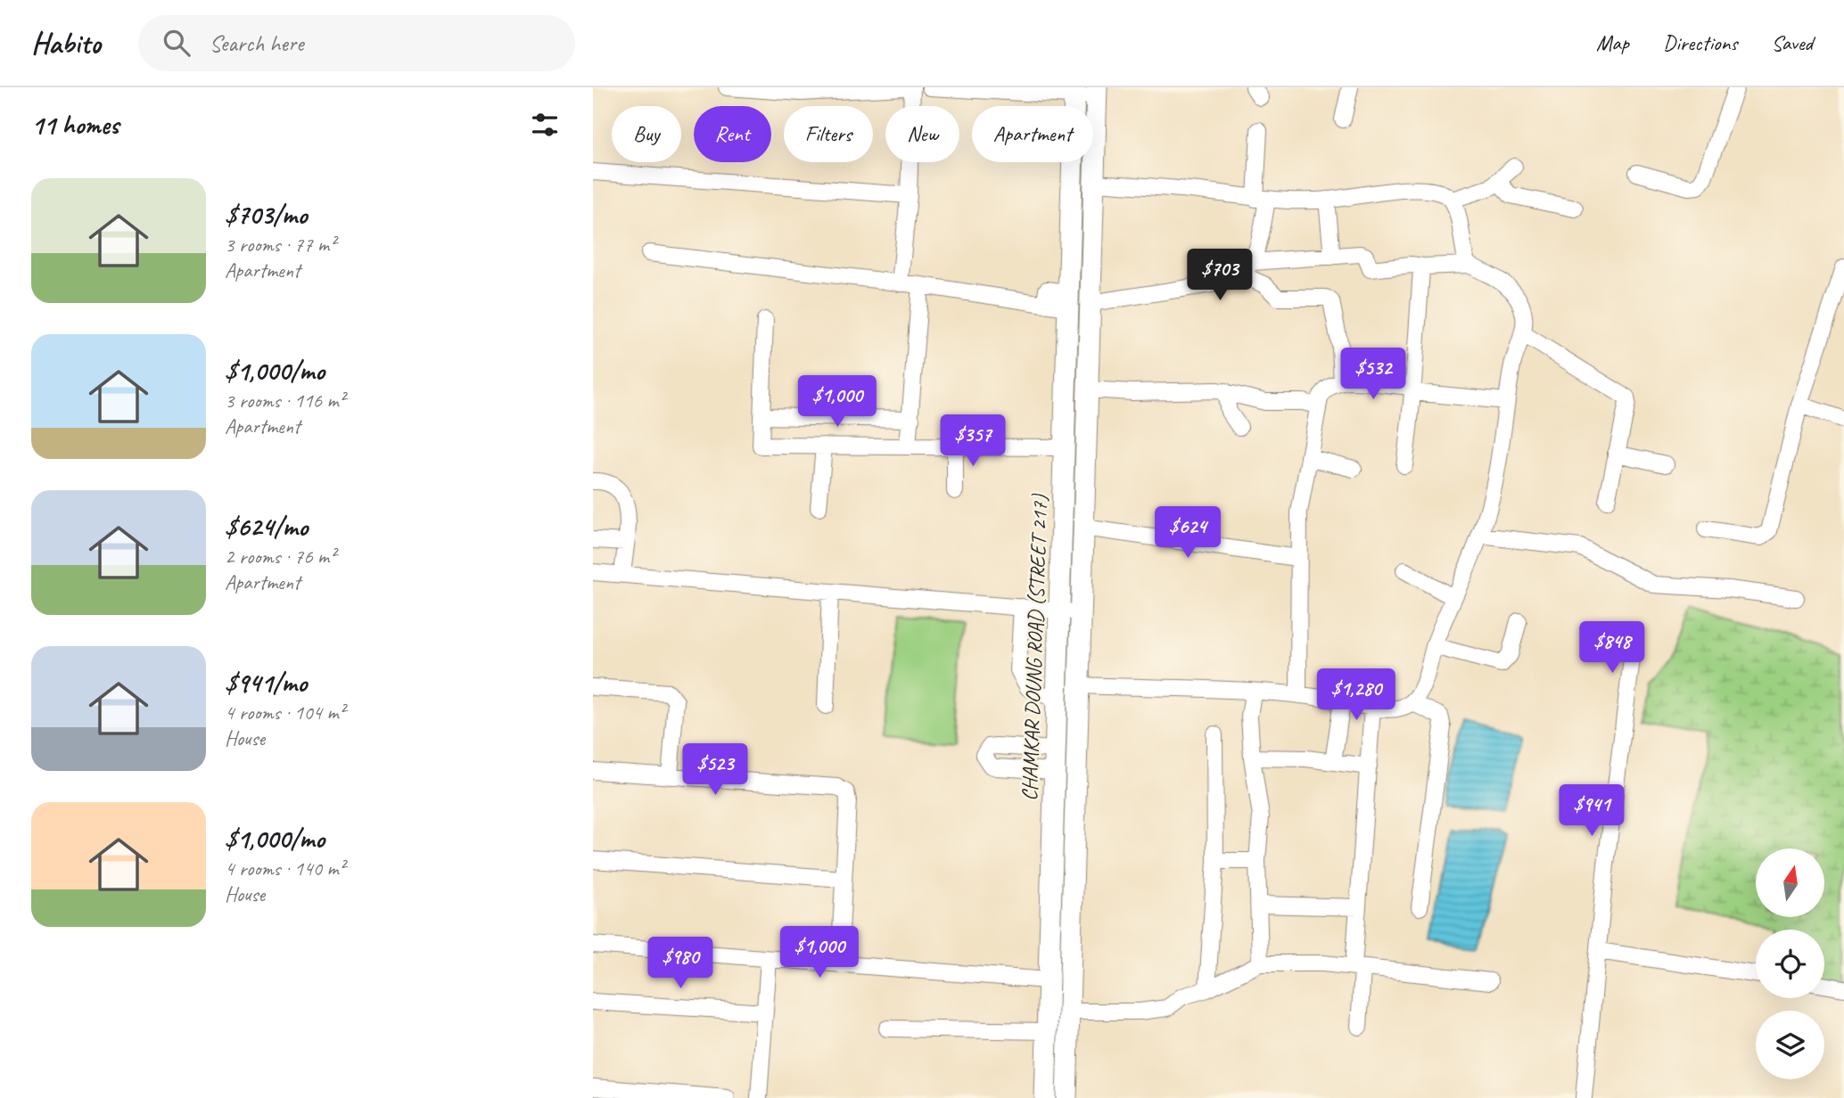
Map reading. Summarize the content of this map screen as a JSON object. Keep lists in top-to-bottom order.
{
  "streets": {
    "main road": ["CHAMKAR DOUNG ROAD (STREET 217)"]
  },
  "north": "top",
  "page": {
    "header": "Habito",
    "search": "Search here",
    "nav": ["Map", "Directions", "Saved"],
    "heading": "11 homes",
    "chip": [
      "Buy",
      "Rent",
      "Filters",
      "New",
      "Apartment"
    ],
    "list": [
      {
        "name": "$703/mo",
        "note": "3 rooms · 77 m² · Apartment"
      },
      {
        "name": "$1,000/mo",
        "note": "3 rooms · 116 m² · Apartment"
      },
      {
        "name": "$624/mo",
        "note": "2 rooms · 76 m² · Apartment"
      },
      {
        "name": "$941/mo",
        "note": "4 rooms · 104 m² · House"
      },
      {
        "name": "$1,000/mo",
        "note": "4 rooms · 140 m² · House"
      }
    ],
    "price": [
      "$703",
      "$532",
      "$1,000",
      "$357",
      "$624",
      "$848",
      "$1,280",
      "$523",
      "$941",
      "$1,000",
      "$980"
    ]
  }
}
